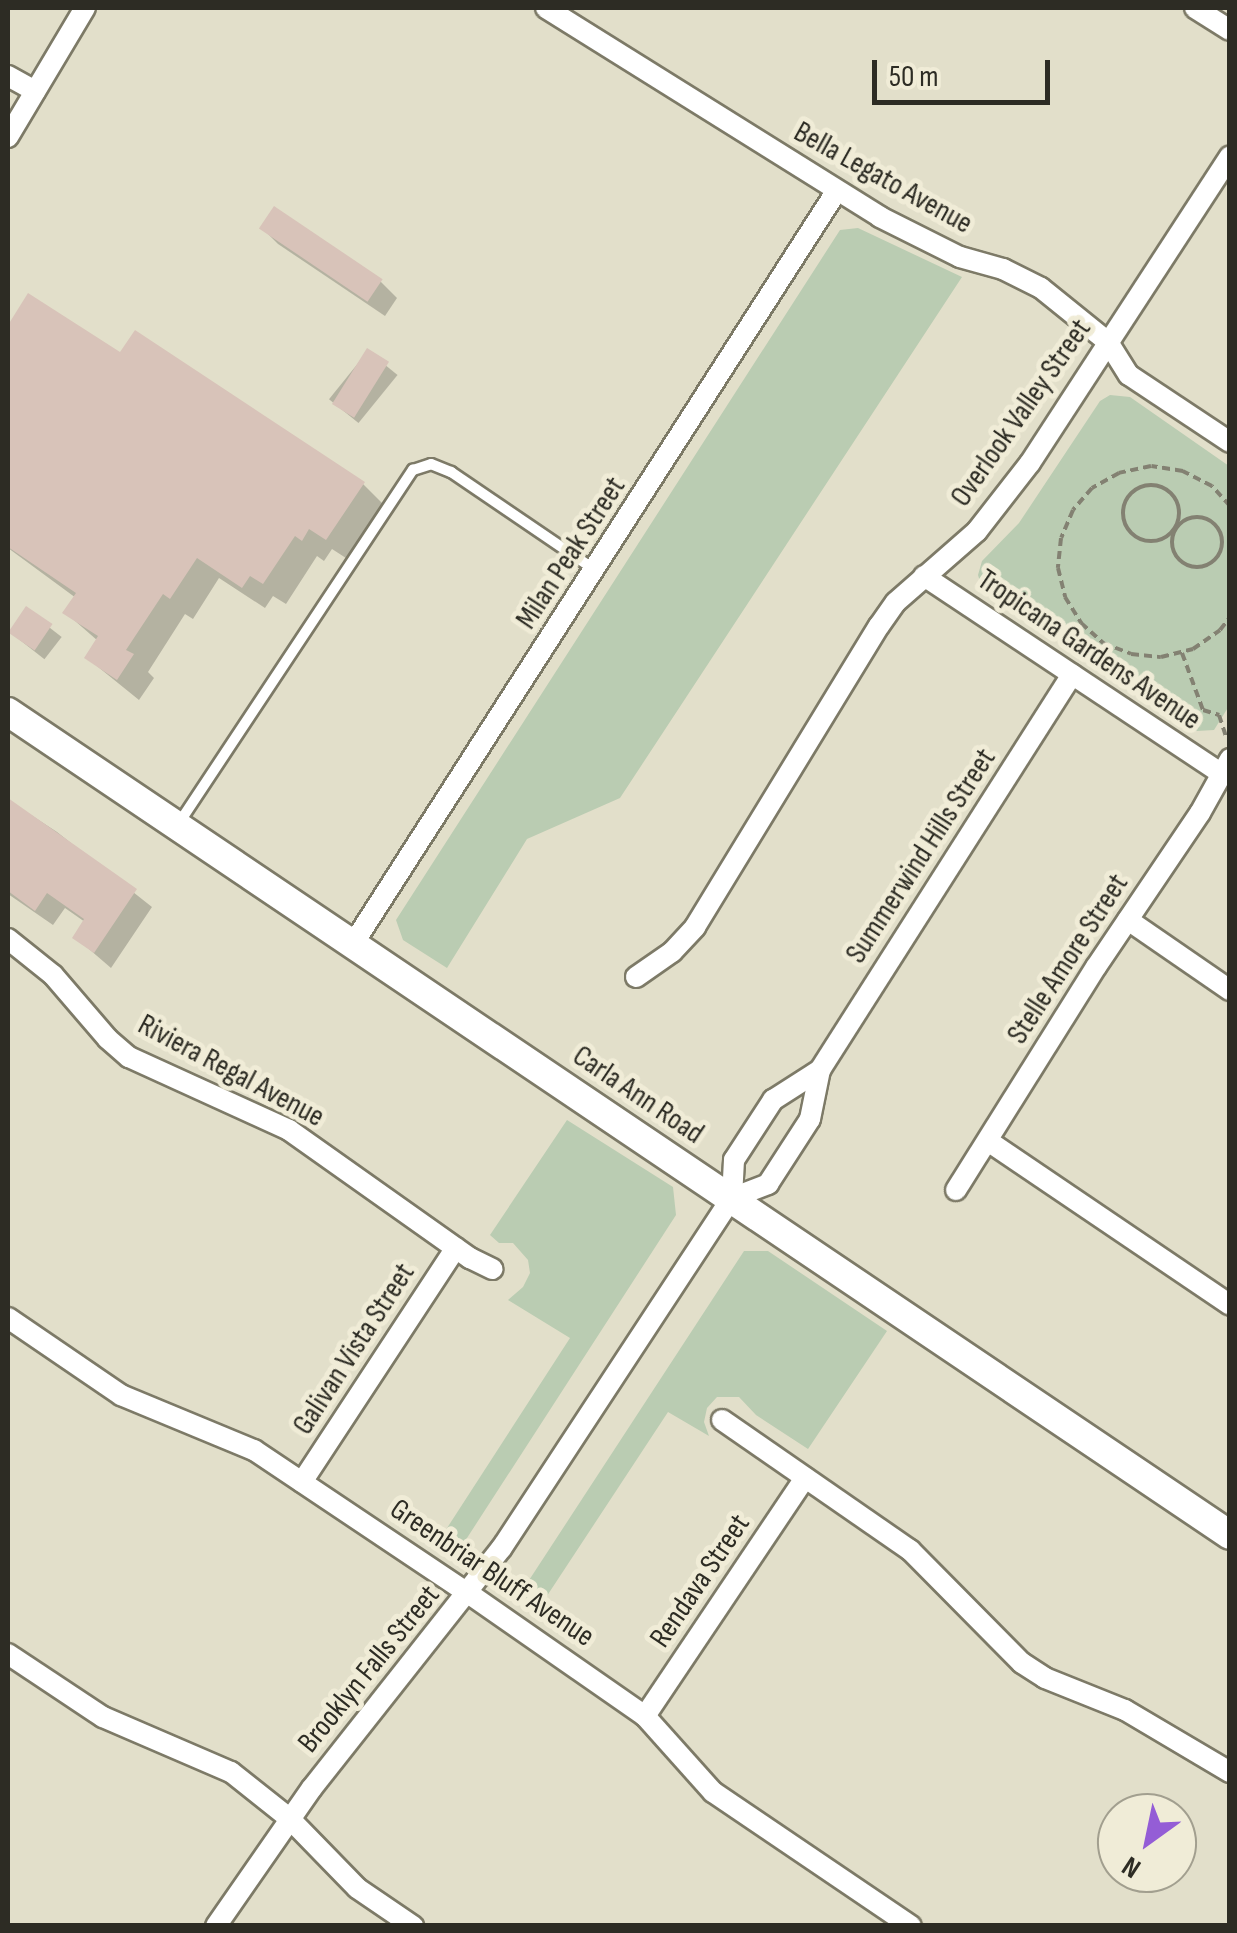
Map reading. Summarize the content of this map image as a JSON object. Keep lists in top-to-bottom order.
{
  "streets": {
    "street": [
      "Bella Legato Avenue",
      "Overlook Valley Street",
      "Milan Peak Street",
      "Tropicana Gardens Avenue",
      "Summerwind Hills Street",
      "Stelle Amore Street",
      "Riviera Regal Avenue",
      "Carla Ann Road",
      "Galivan Vista Street",
      "Greenbriar Bluff Avenue",
      "Rendava Street",
      "Brooklyn Falls Street"
    ]
  },
  "crossings": [
    ["Bella Legato Avenue", "Overlook Valley Street"],
    ["Bella Legato Avenue", "Milan Peak Street"],
    ["Overlook Valley Street", "Tropicana Gardens Avenue"],
    ["Milan Peak Street", "Carla Ann Road"],
    ["Tropicana Gardens Avenue", "Summerwind Hills Street"],
    ["Tropicana Gardens Avenue", "Stelle Amore Street"],
    ["Summerwind Hills Street", "Carla Ann Road"],
    ["Summerwind Hills Street", "Brooklyn Falls Street"],
    ["Riviera Regal Avenue", "Galivan Vista Street"],
    ["Carla Ann Road", "Brooklyn Falls Street"],
    ["Galivan Vista Street", "Greenbriar Bluff Avenue"],
    ["Greenbriar Bluff Avenue", "Rendava Street"],
    ["Greenbriar Bluff Avenue", "Brooklyn Falls Street"]
  ],
  "scale_bar": "50 m",
  "north": "bottom left"
}
